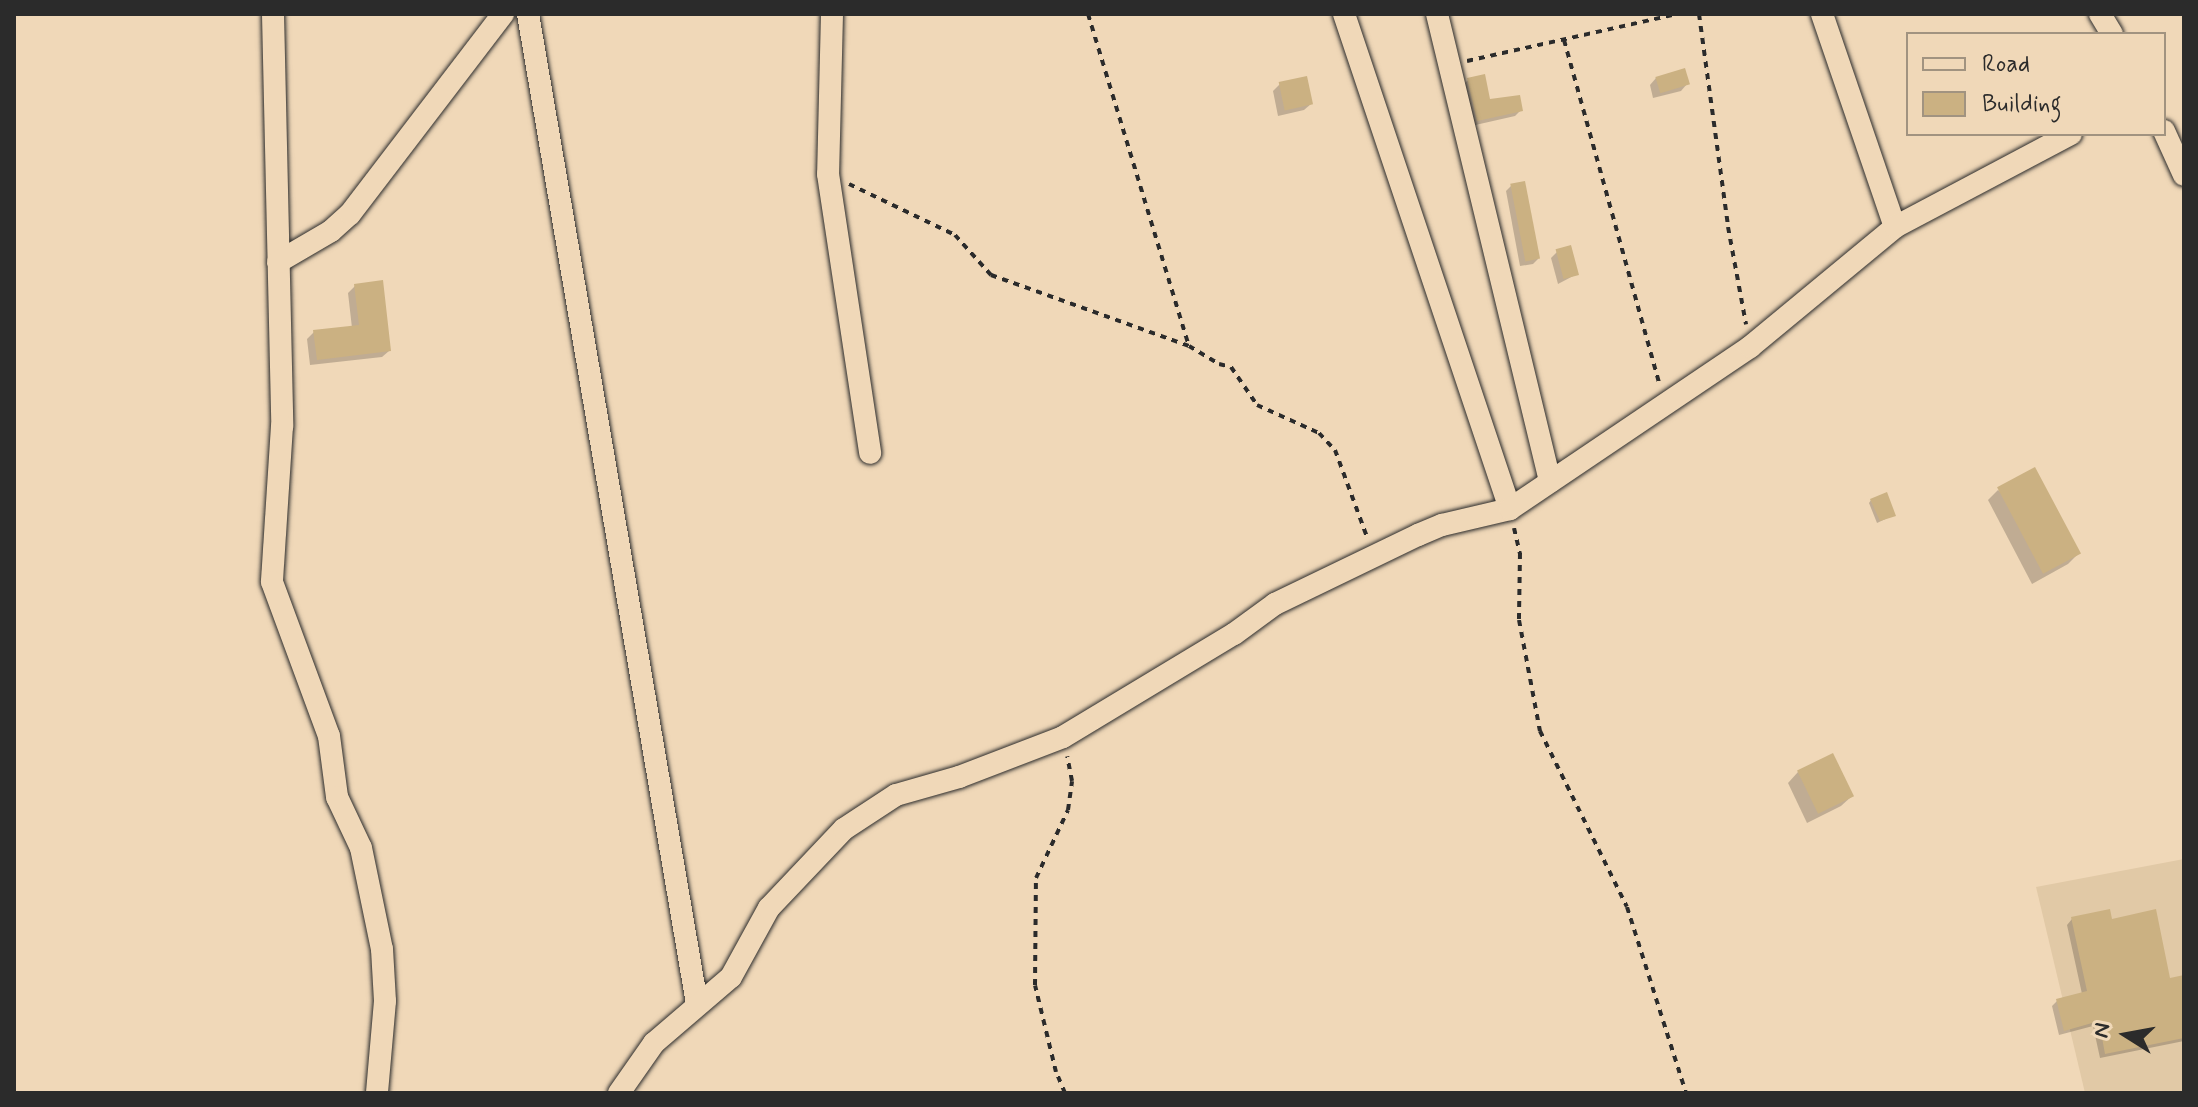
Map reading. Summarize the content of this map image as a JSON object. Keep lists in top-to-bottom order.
{
  "legend": ["Road", "Building"],
  "north": "left"
}
